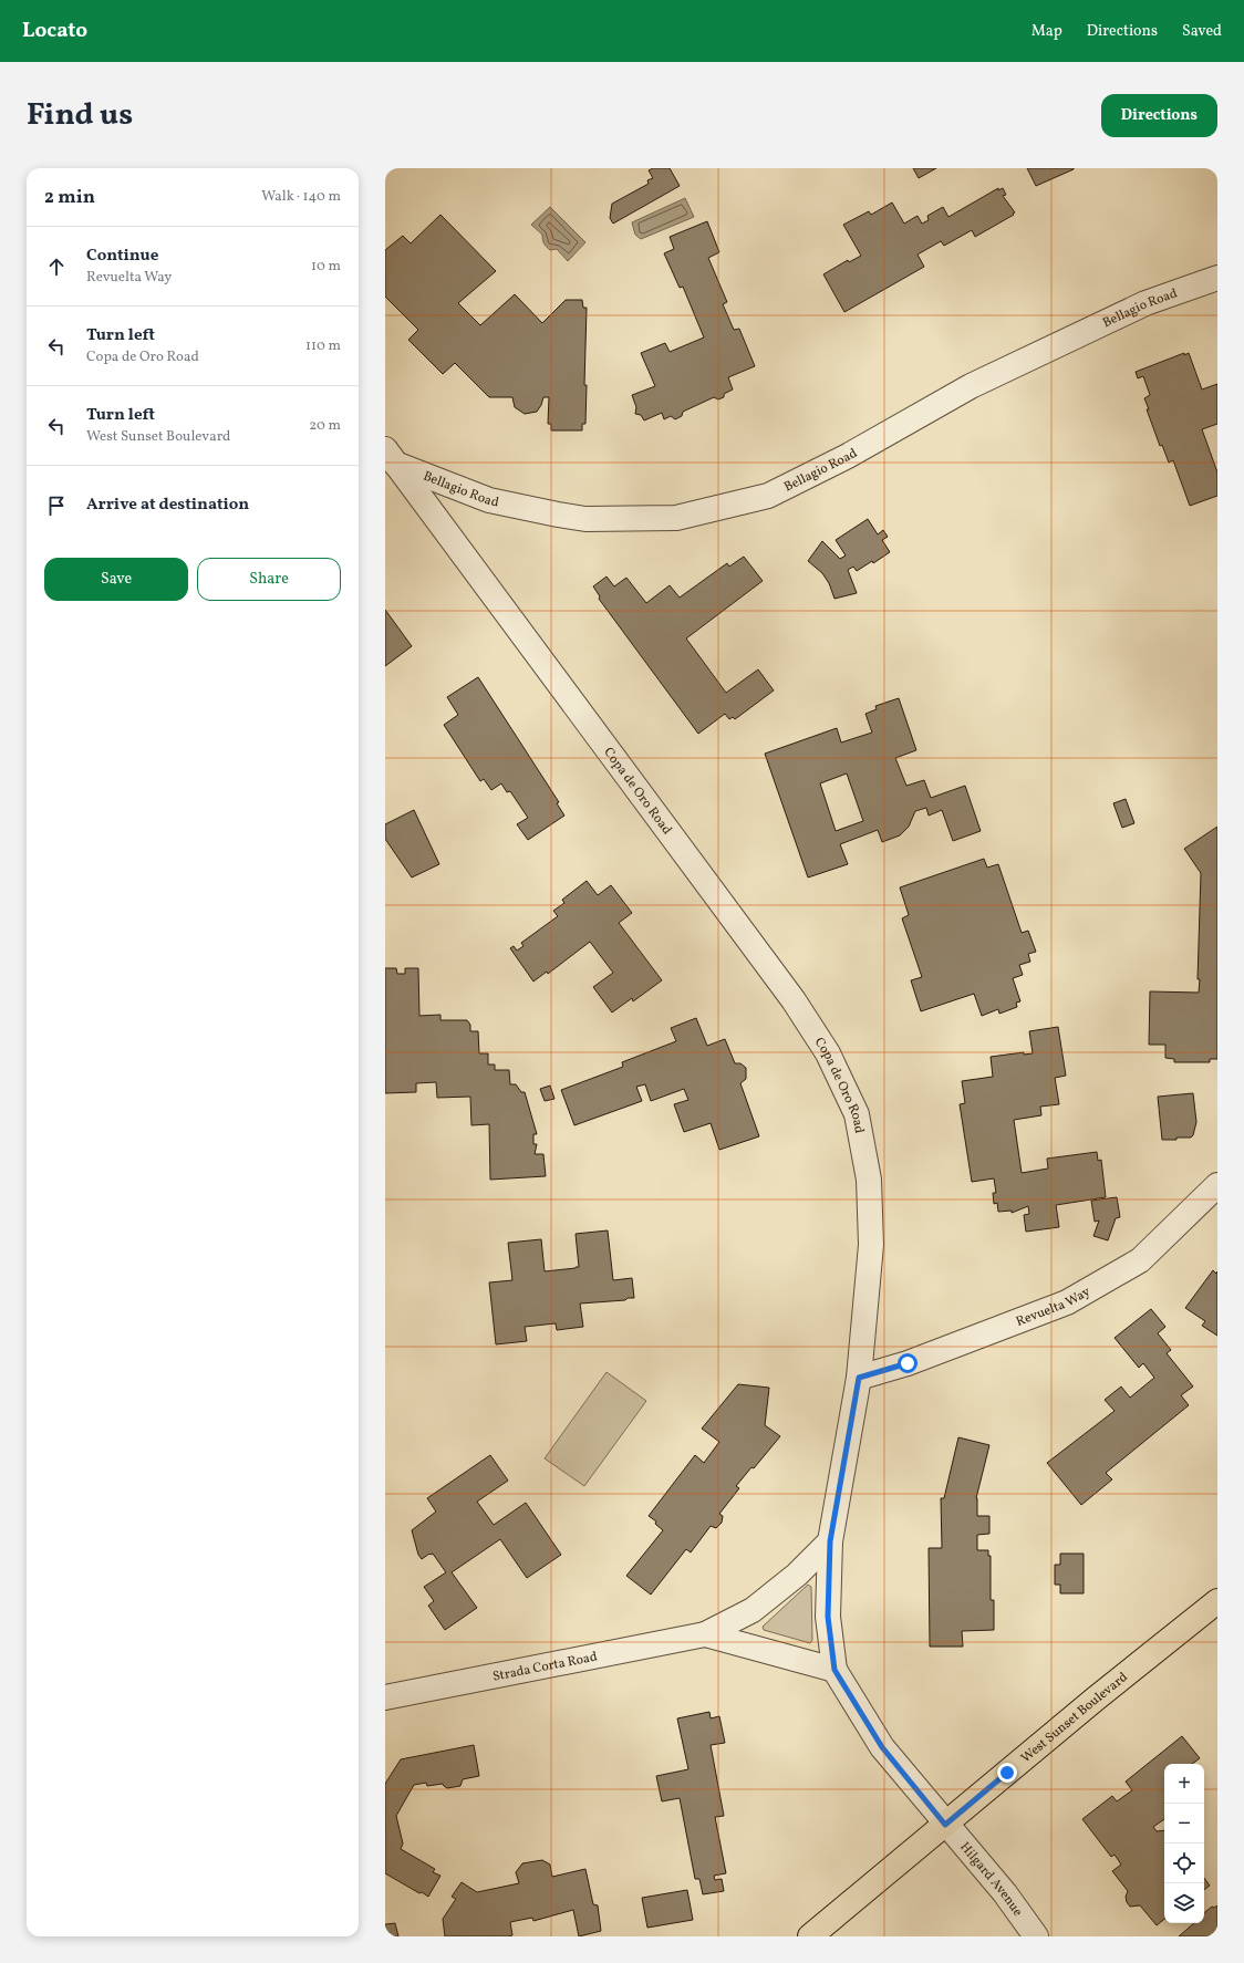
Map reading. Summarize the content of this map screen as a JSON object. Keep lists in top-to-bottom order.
{
  "streets": {
    "main road": ["West Sunset Boulevard"],
    "street": [
      "Bellagio Road",
      "Copa de Oro Road",
      "Revuelta Way",
      "Strada Corta Road",
      "Hilgard Avenue"
    ]
  },
  "crossings": [
    ["Bellagio Road", "Copa de Oro Road"],
    ["Copa de Oro Road", "Revuelta Way"],
    ["Copa de Oro Road", "Strada Corta Road"],
    ["Copa de Oro Road", "West Sunset Boulevard"],
    ["Copa de Oro Road", "Hilgard Avenue"],
    ["West Sunset Boulevard", "Hilgard Avenue"]
  ],
  "page": {
    "header": "Locato",
    "nav": ["Map", "Directions", "Saved"],
    "title": "Find us",
    "buttons": [
      "Directions",
      ["Save", "Share"]
    ],
    "heading": ["2 min", "Walk · 140 m"],
    "list": [
      ["Continue", "Revuelta Way", "10 m"],
      ["Turn left", "Copa de Oro Road", "110 m"],
      ["Turn left", "West Sunset Boulevard", "20 m"],
      "Arrive at destination"
    ],
    "map_buttons": ["+", "−"]
  }
}
